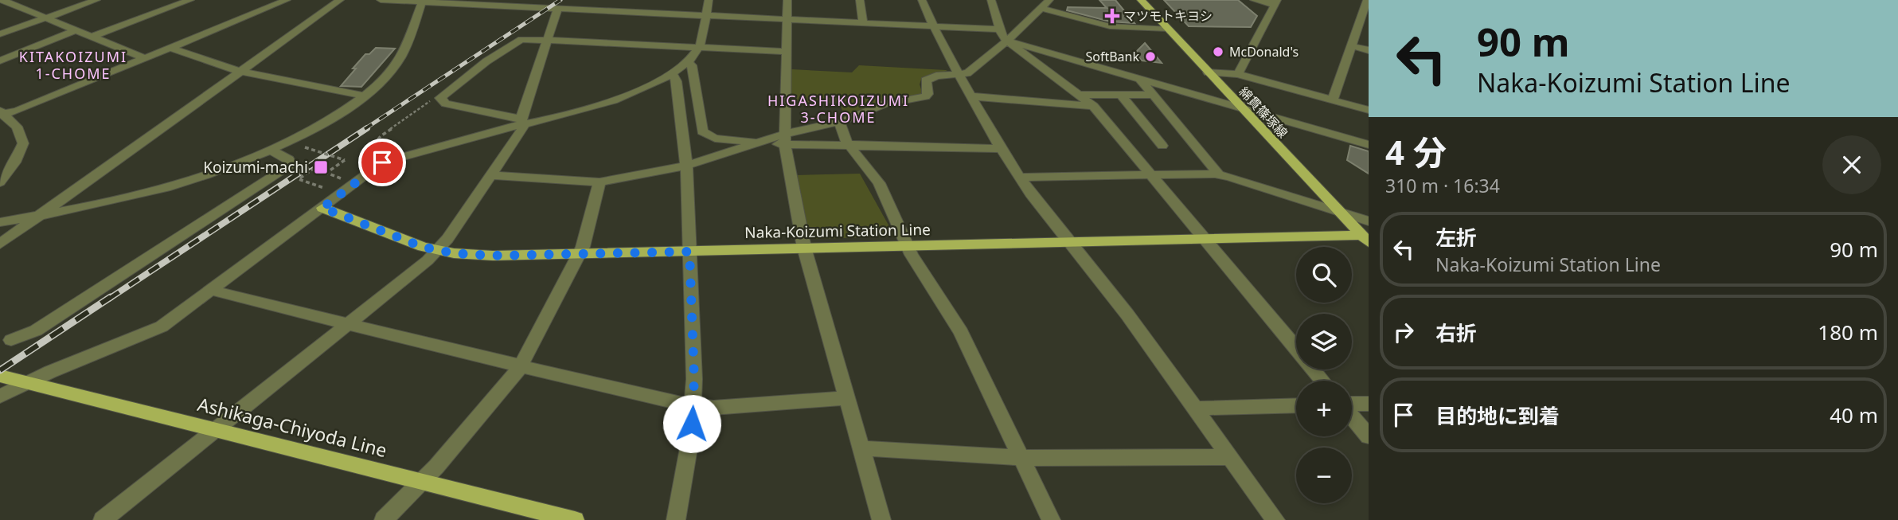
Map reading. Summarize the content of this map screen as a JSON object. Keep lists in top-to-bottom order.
{
  "streets": {
    "main road": ["綿貫篠塚線", "Naka-Koizumi Station Line", "Ashikaga-Chiyoda Line"]
  },
  "crossings": [
    ["綿貫篠塚線", "Naka-Koizumi Station Line"]
  ],
  "districts": ["KITAKOIZUMI 1-CHOME", "HIGASHIKOIZUMI 3-CHOME"],
  "places": {
    "health": ["マツモトキヨシ"],
    "other": ["McDonald's", "SoftBank"],
    "transit": ["Koizumi-machi"]
  },
  "page": {
    "turn": ["90 m", "Naka-Koizumi Station Line"],
    "heading": ["4 分", "310 m · 16:34"],
    "list": [
      {
        "name": "左折",
        "note": "Naka-Koizumi Station Line",
        "value": "90 m"
      },
      {
        "name": "右折",
        "value": "180 m"
      },
      {
        "name": "目的地に到着",
        "value": "40 m"
      }
    ],
    "map_buttons": ["+", "−"]
  }
}
